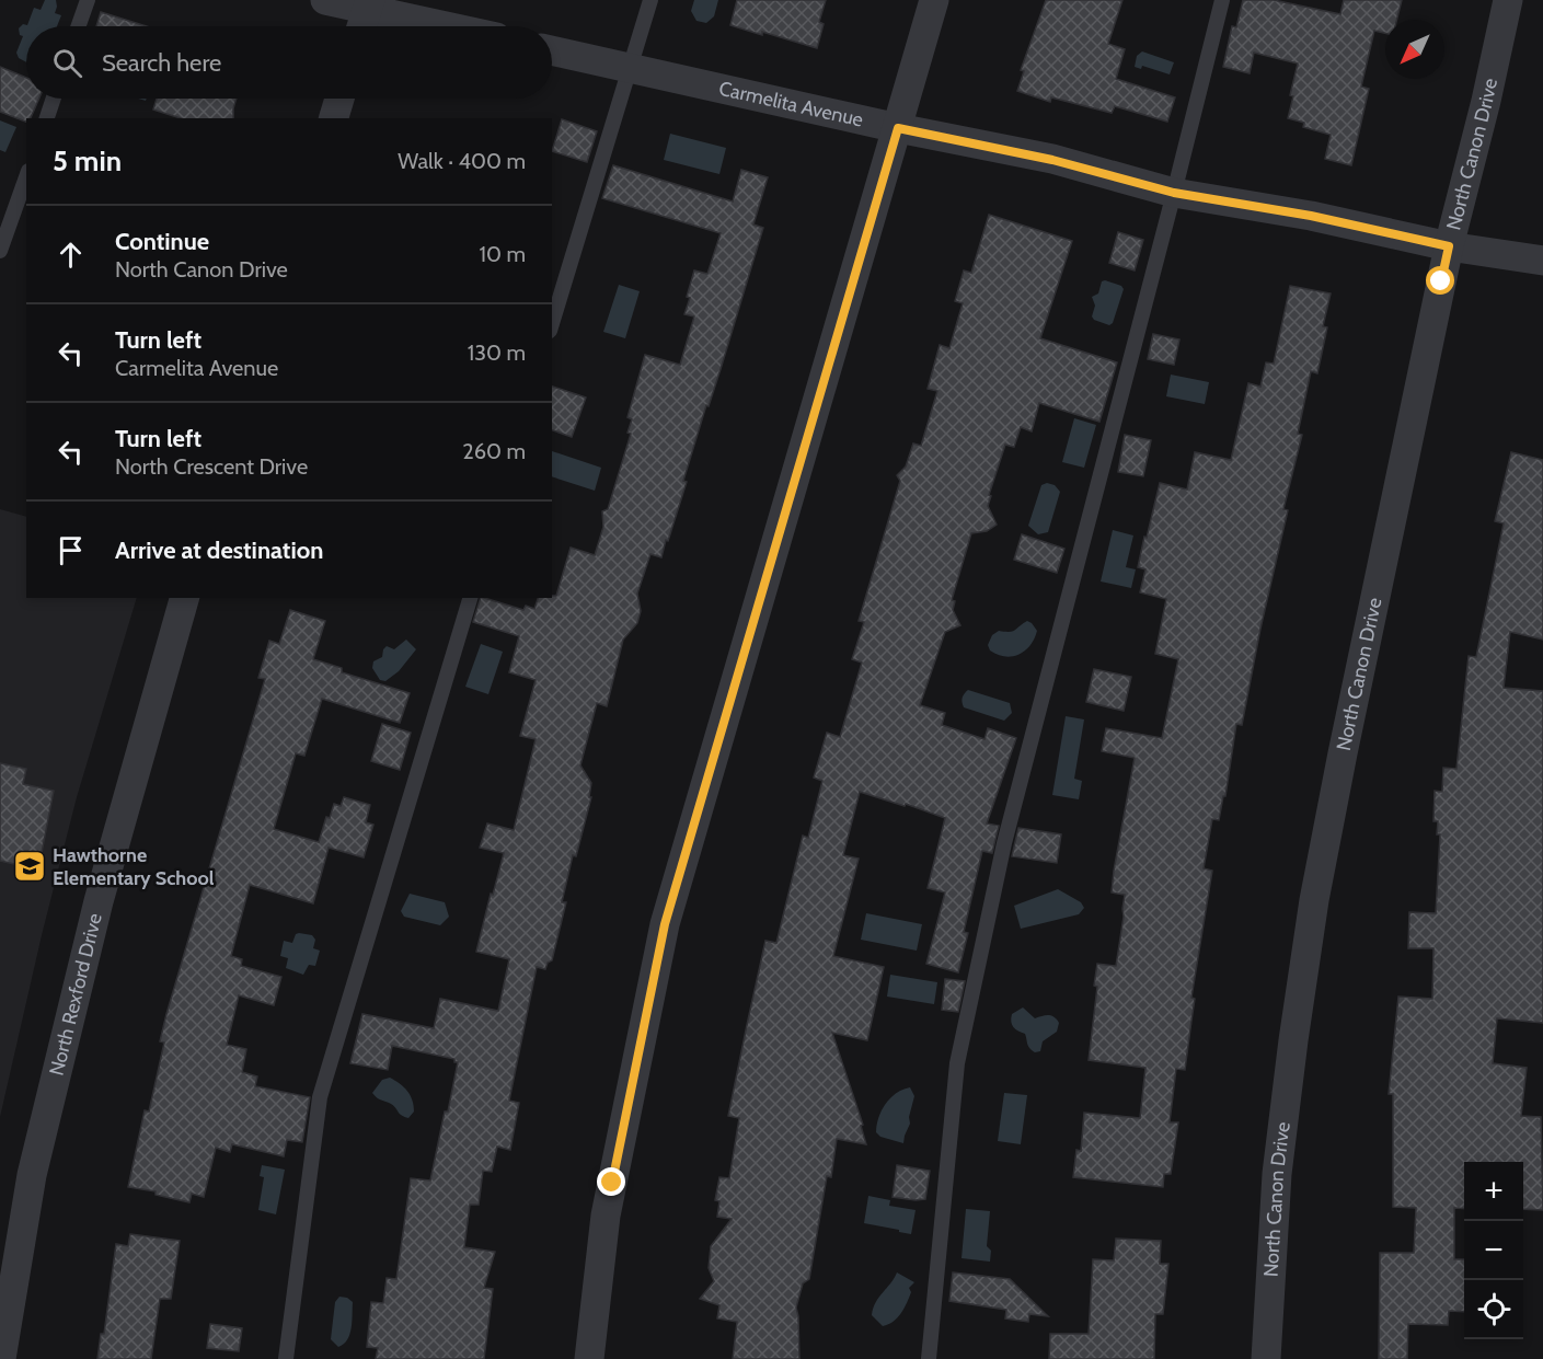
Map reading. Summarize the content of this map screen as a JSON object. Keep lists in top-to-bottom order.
{
  "streets": {
    "street": ["Carmelita Avenue", "North Canon Drive", "North Rexford Drive"]
  },
  "crossings": [
    ["Carmelita Avenue", "North Canon Drive"]
  ],
  "places": {
    "school or university": ["Hawthorne Elementary School"]
  },
  "north": "bottom left",
  "page": {
    "search": "Search here",
    "heading": ["5 min", "Walk · 400 m"],
    "list": [
      ["Continue", "North Canon Drive", "10 m"],
      ["Turn left", "Carmelita Avenue", "130 m"],
      ["Turn left", "North Crescent Drive", "260 m"],
      "Arrive at destination"
    ],
    "map_buttons": ["+", "−"]
  }
}
